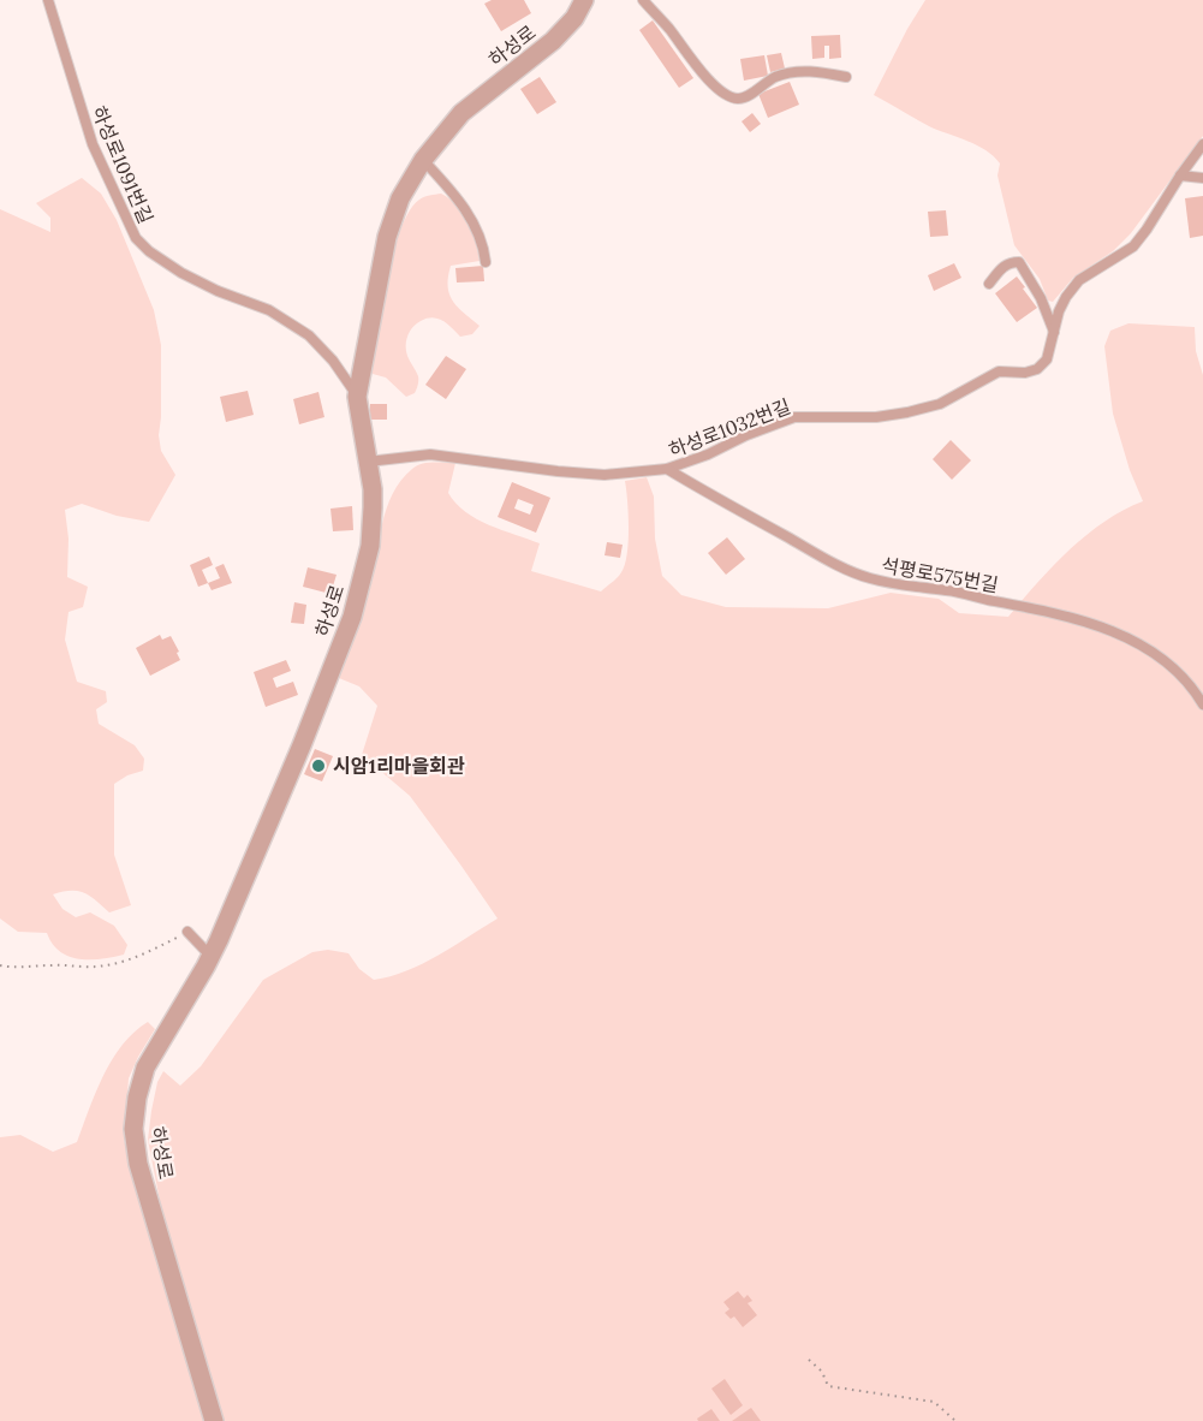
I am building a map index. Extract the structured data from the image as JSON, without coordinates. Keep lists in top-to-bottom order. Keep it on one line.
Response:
{"streets":{"street":["하성로"],"lane":["하성로1091번길","하성로1032번길","석평로575번길"]},"crossings":[["하성로","하성로1091번길"],["하성로","하성로1032번길"],["하성로1032번길","석평로575번길"]],"places":["시암1리마을회관"]}
